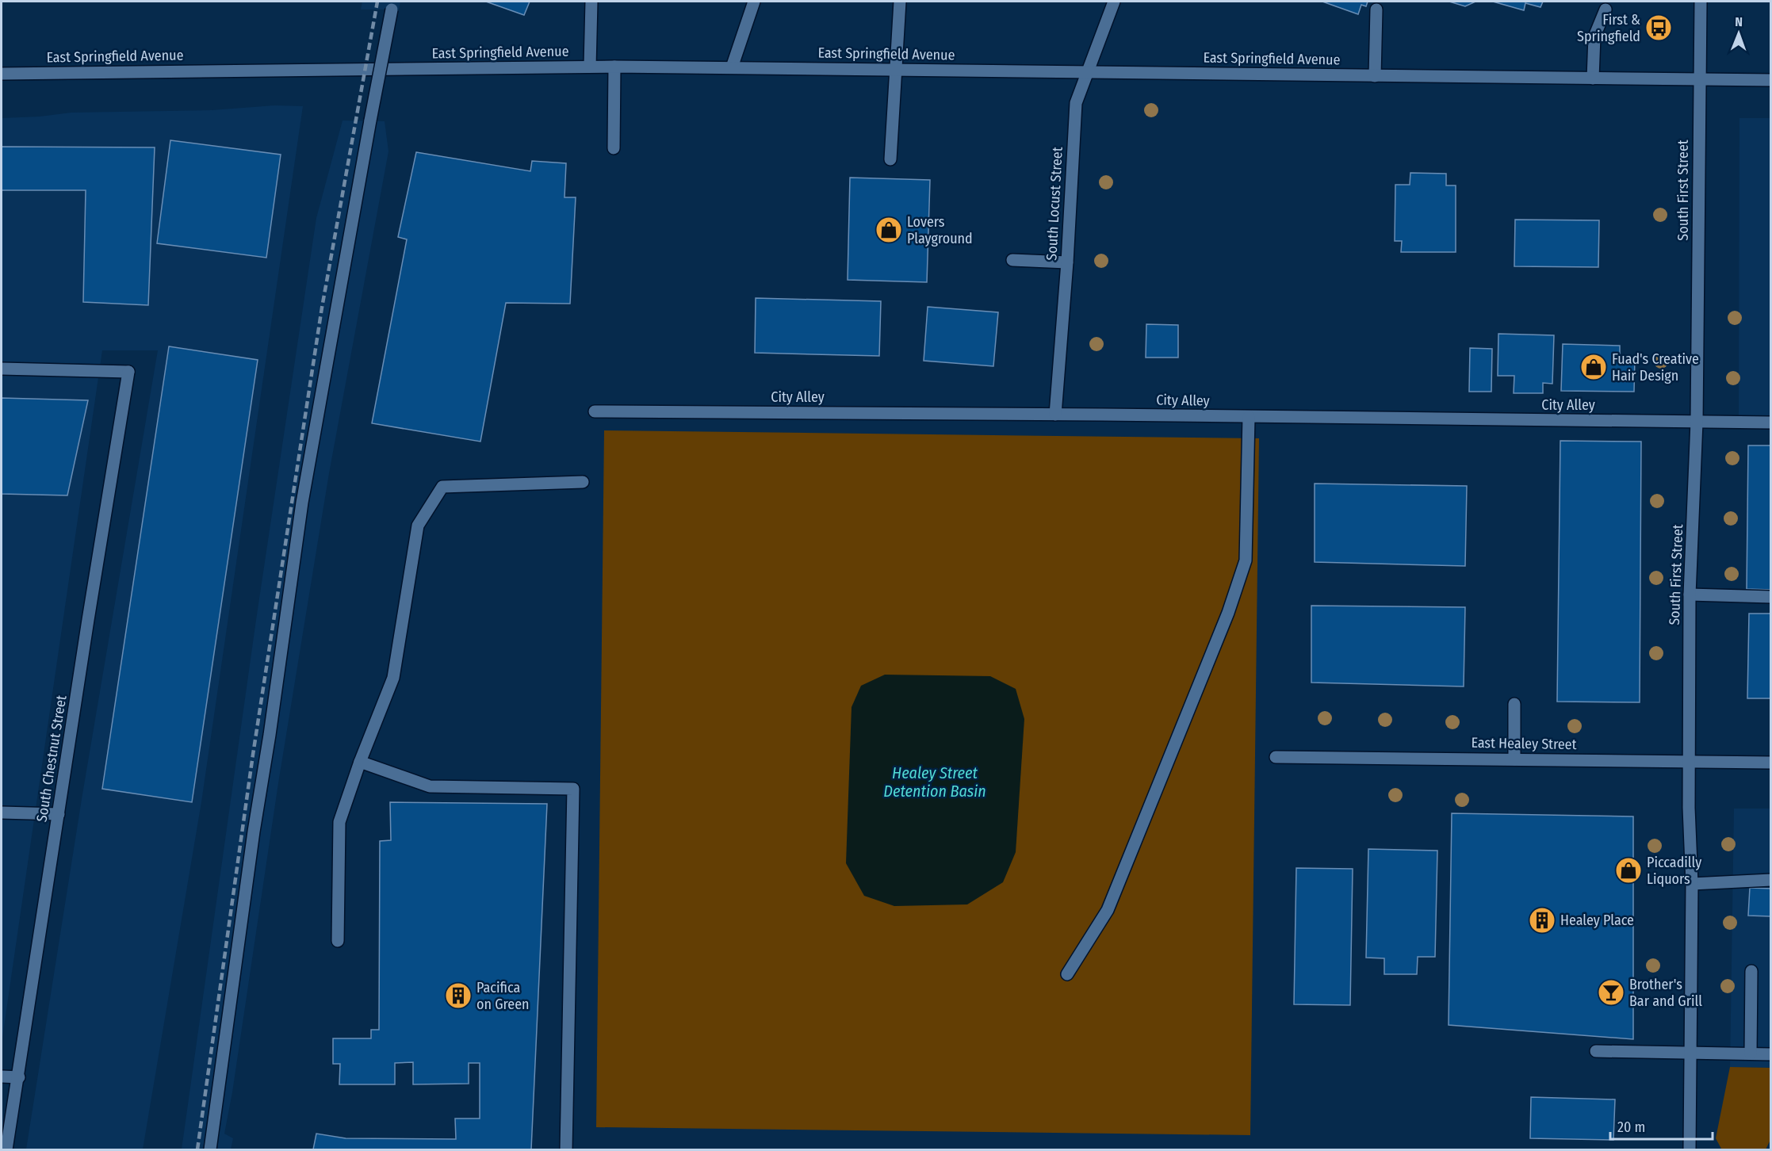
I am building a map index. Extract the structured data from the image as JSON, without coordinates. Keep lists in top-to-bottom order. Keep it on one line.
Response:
{"streets":{"street":["East Springfield Avenue","South First Street","South Locust Street","City Alley","East Healey Street","South Chestnut Street"]},"crossings":[["East Springfield Avenue","South First Street"],["East Springfield Avenue","South Locust Street"],["South First Street","City Alley"],["South First Street","East Healey Street"],["South Locust Street","City Alley"]],"water":["Healey Street Detention Basin"],"places":{"bus stop":["First & Springfield"],"shop":["Lovers Playground","Fuad's Creative Hair Design","Piccadilly Liquors"],"building":["Healey Place","Pacifica on Green"],"bar":["Brother's Bar and Grill"]},"scale_bar":"20 m","north":"top"}
